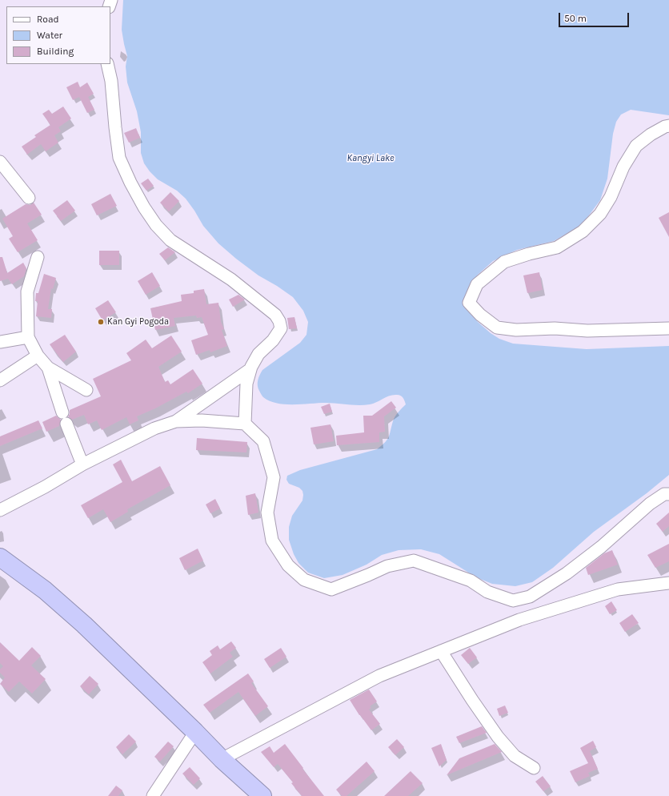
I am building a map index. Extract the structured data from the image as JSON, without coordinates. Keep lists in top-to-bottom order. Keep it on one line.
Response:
{"water":["Kangyi Lake"],"places":["Kan Gyi Pogoda"],"legend":["Road","Water","Building"],"scale_bar":"50 m"}
